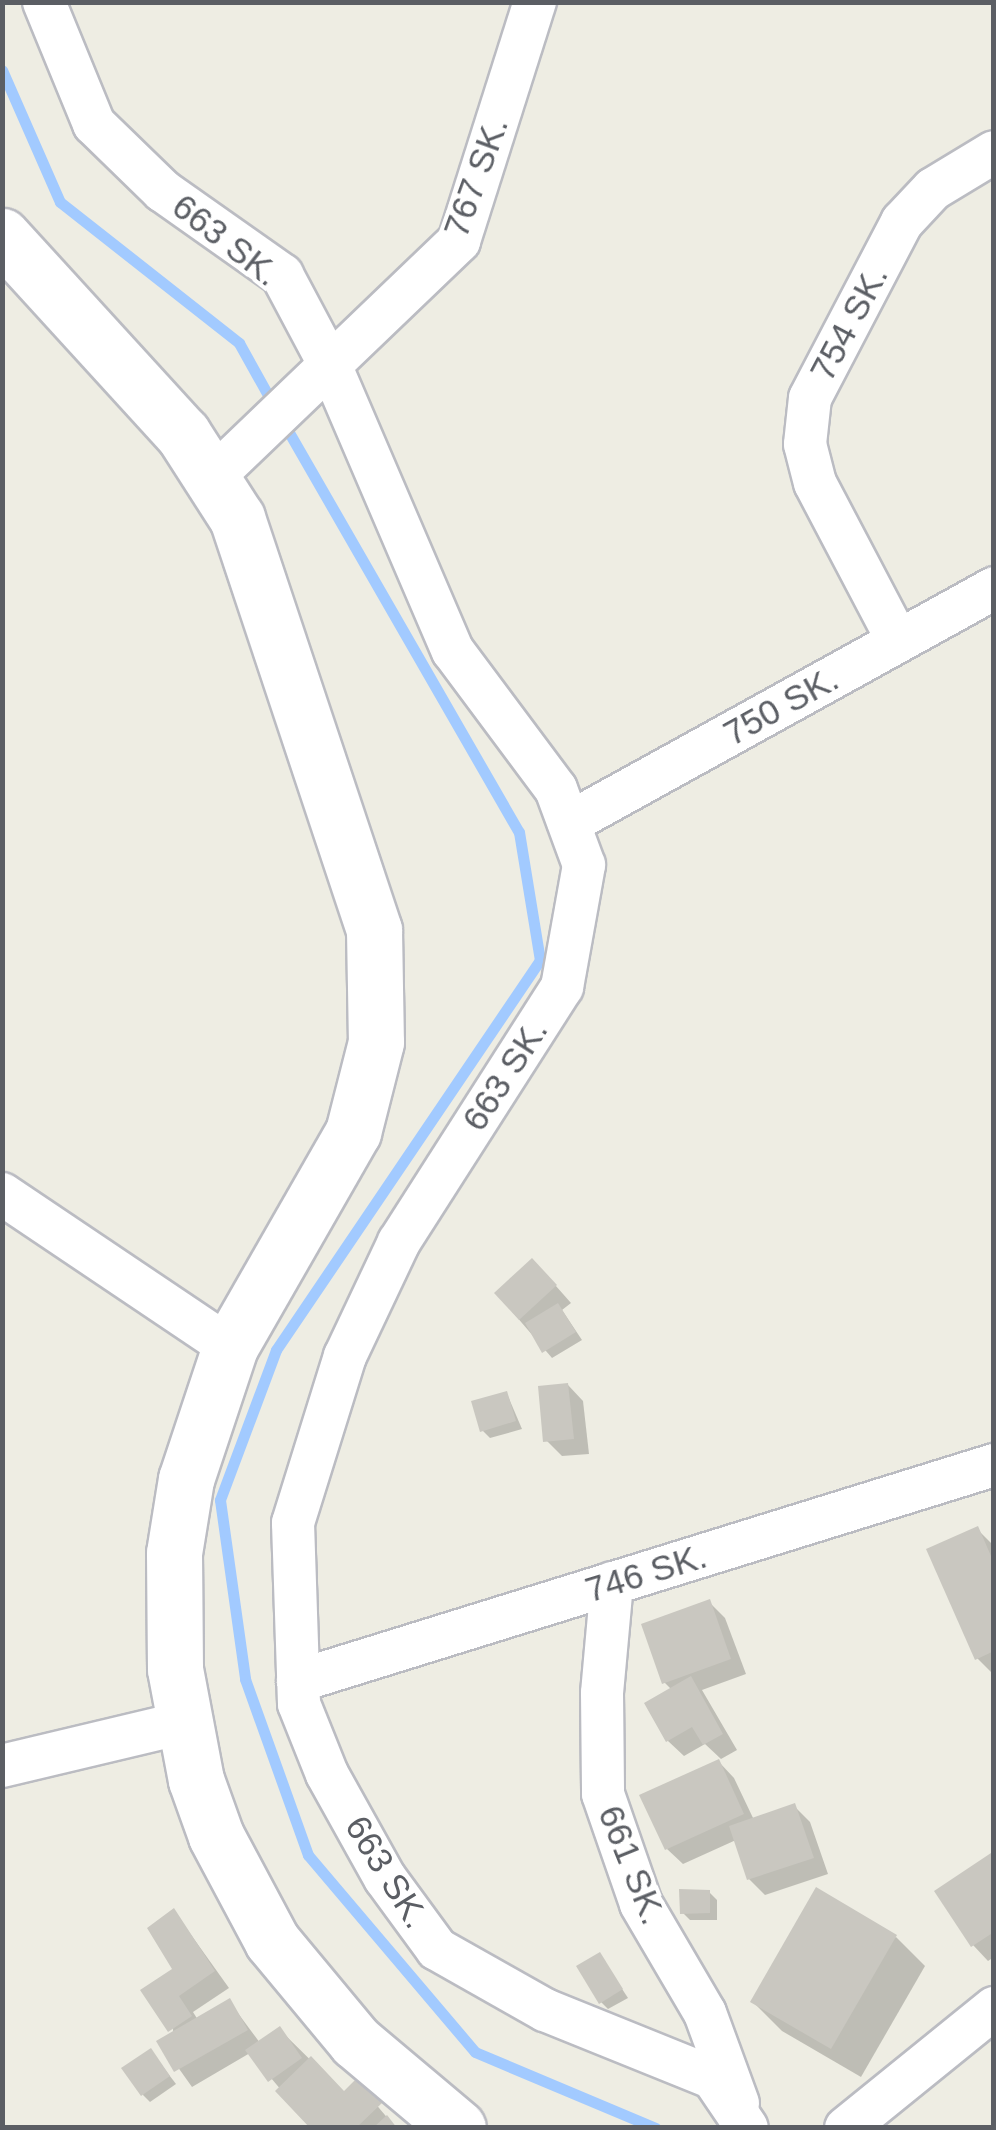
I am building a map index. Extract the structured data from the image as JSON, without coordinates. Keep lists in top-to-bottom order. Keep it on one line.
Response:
{"streets":{"street":["767 SK.","663 SK.","754 SK.","750 SK.","746 SK.","661 SK."]},"crossings":[["767 SK.","663 SK."],["663 SK.","750 SK."],["663 SK.","746 SK."],["663 SK.","661 SK."],["754 SK.","750 SK."],["746 SK.","661 SK."]]}
